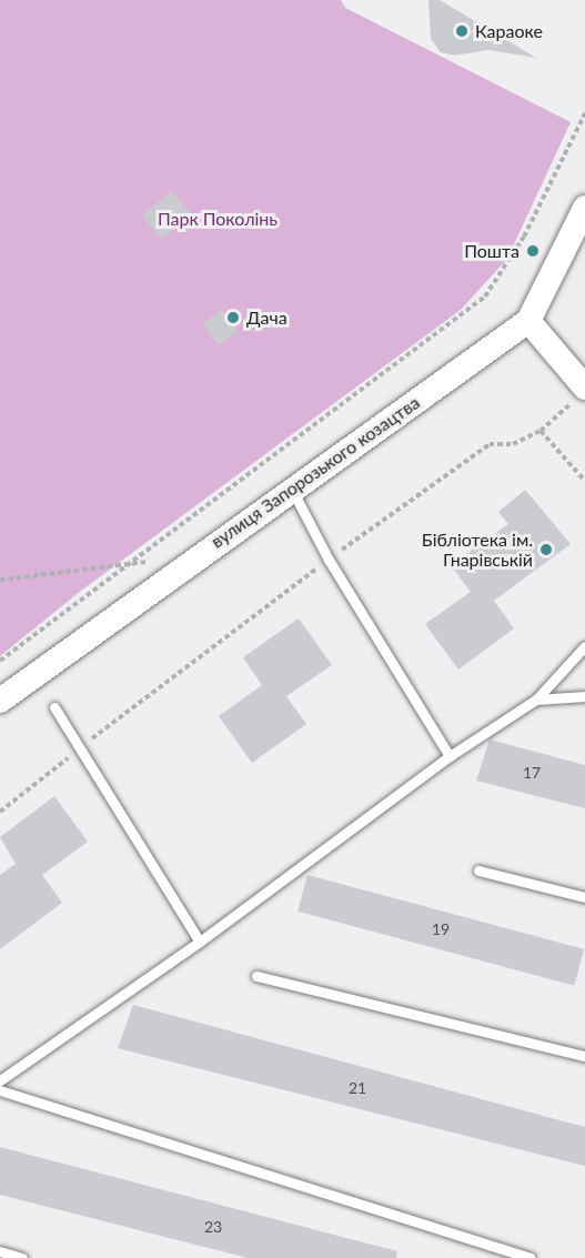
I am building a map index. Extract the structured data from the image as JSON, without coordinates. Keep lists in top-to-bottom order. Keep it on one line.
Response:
{"streets":{"street":["вулиця Запорозького козацтва"]},"parks":["Парк Поколінь"],"places":["Караоке","Пошта","Дача","Бібліотека ім. Гнарівській"],"house_numbers":["17","19","21","23"]}
